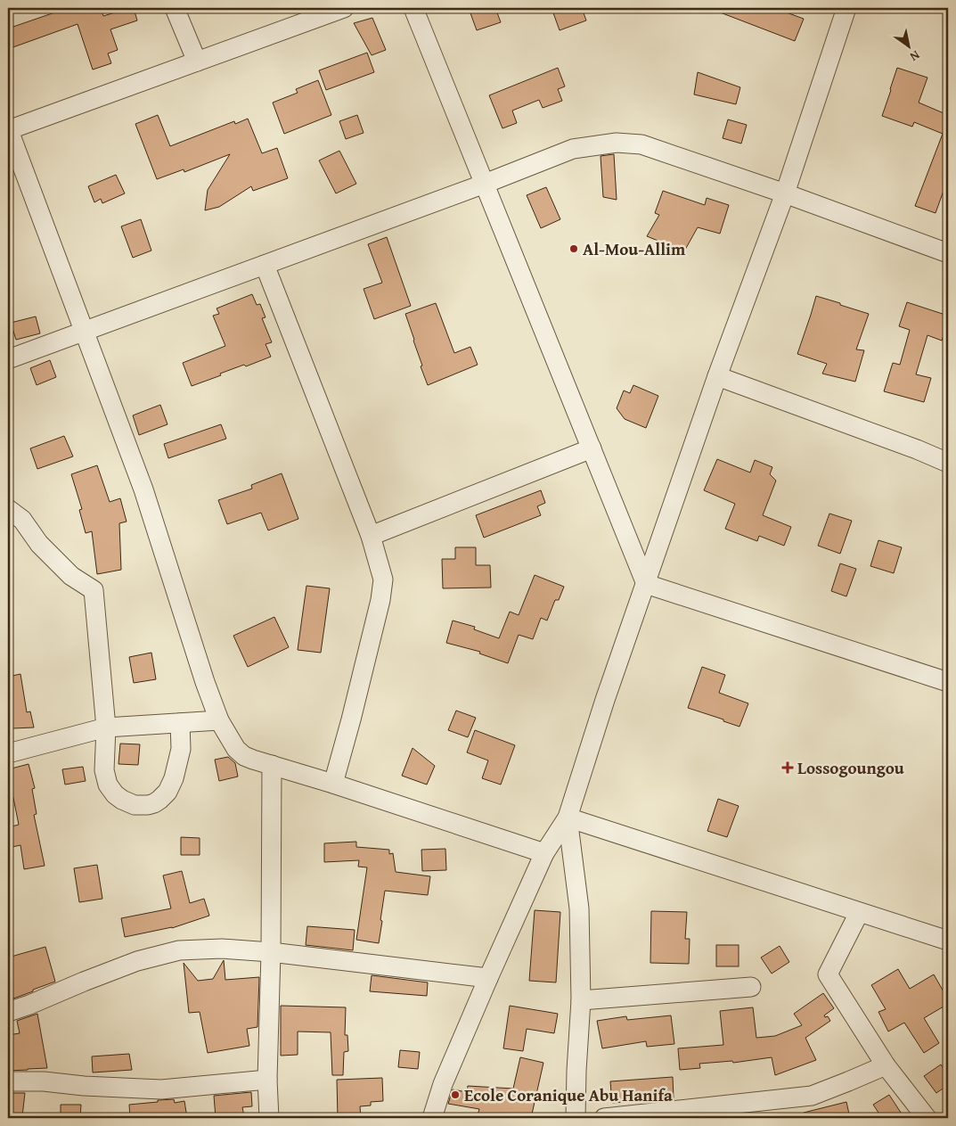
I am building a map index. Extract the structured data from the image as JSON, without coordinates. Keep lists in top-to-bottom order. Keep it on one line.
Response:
{"places":{"other":["Al-Mou-Allim","Ecole Coranique Abu Hanifa"],"health":["Lossogoungou"]},"north":"bottom right"}
